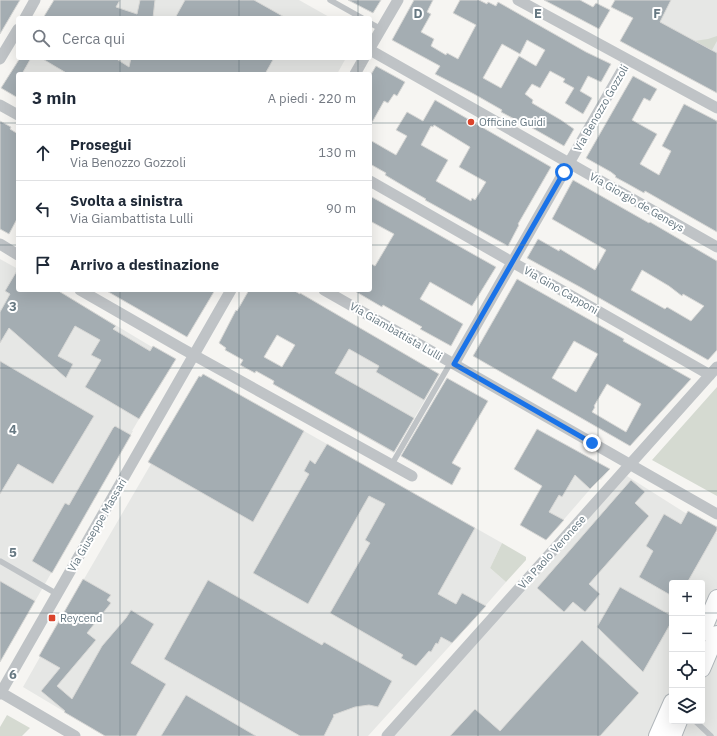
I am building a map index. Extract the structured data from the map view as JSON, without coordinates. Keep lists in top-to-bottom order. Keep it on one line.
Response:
{"streets":{"street":["Via Benozzo Gozzoli","Via Giorgio de Geneys","Via Gino Capponi","Via Giambattista Lulli","Via Giuseppe Massari","Via Paolo Veronese"]},"crossings":[["Via Benozzo Gozzoli","Via Giorgio de Geneys"],["Via Benozzo Gozzoli","Via Gino Capponi"],["Via Benozzo Gozzoli","Via Giambattista Lulli"],["Via Gino Capponi","Via Paolo Veronese"],["Via Giambattista Lulli","Via Paolo Veronese"]],"places":{"other":["Officine Guidi"],"transit":["Reycend"]},"page":{"search":"Cerca qui","heading":["3 min","A piedi · 220 m"],"list":[["Prosegui","Via Benozzo Gozzoli","130 m"],["Svolta a sinistra","Via Giambattista Lulli","90 m"],"Arrivo a destinazione"],"map_buttons":["+","−"]},"grid":{"columns":["D","E","F"],"rows":["3","4","5","6"]}}
